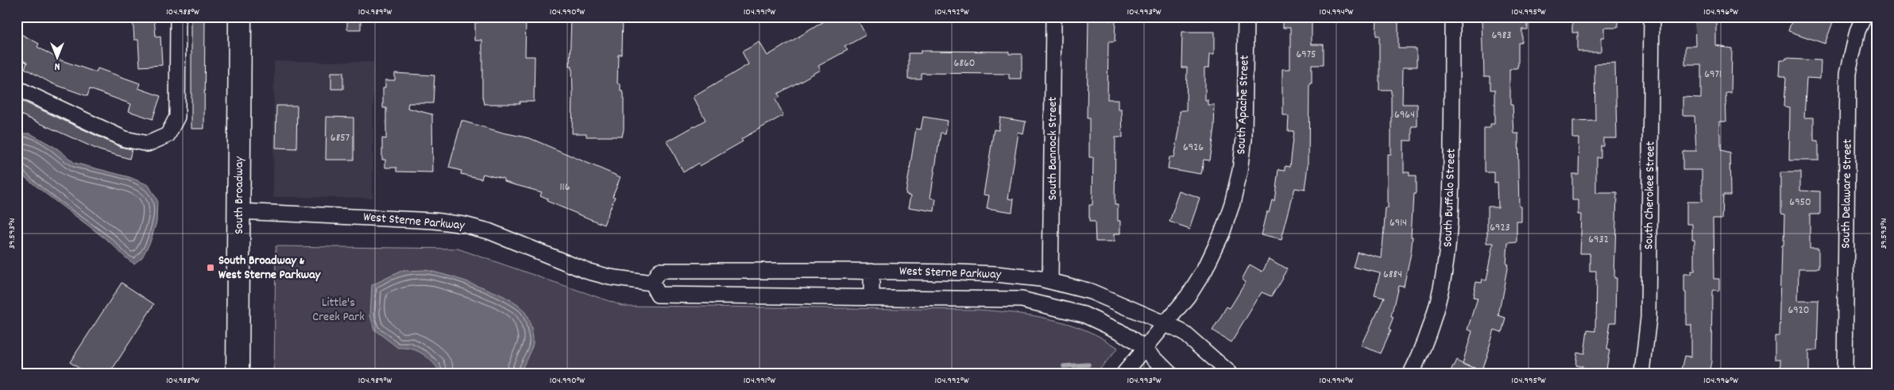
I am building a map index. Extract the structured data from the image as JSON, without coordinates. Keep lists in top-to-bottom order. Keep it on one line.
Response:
{"streets":{"main road":["South Broadway"],"street":["South Apache Street","South Bannock Street","South Delaware Street","South Cherokee Street","South Buffalo Street","West Sterne Parkway"]},"crossings":[["South Apache Street","West Sterne Parkway"],["South Bannock Street","West Sterne Parkway"],["South Broadway","West Sterne Parkway"]],"parks":["Little's Creek Park"],"places":{"transit":["South Broadway & West Sterne Parkway"]},"house_numbers":["6983","6975","6860","6971","6964","6857","6926","116","6950","6914","6923","6932","6884","6920"],"north":"bottom","coordinates":["104.988°W","104.989°W","104.990°W","104.991°W","104.992°W","104.993°W","104.994°W","104.995°W","104.996°W","39.593°N"]}
